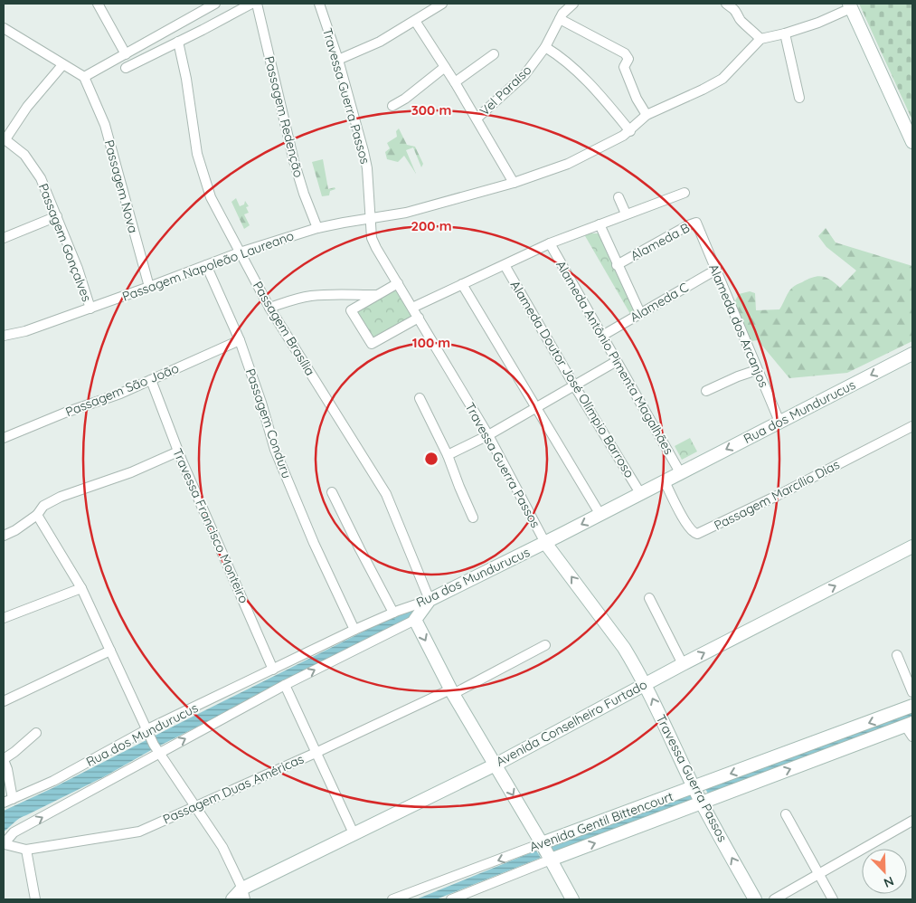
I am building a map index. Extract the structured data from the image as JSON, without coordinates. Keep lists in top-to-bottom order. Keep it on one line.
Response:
{"streets":{"street":["Vel Paraíso","Travessa Guerra Passos","Passagem Redenção","Passagem Nova","Alameda B","Passagem Gonçalves","Passagem Napoleão Laureano","Alameda C","Alameda dos Arcanjos","Passagem Brasília","Alameda Antônio Pimenta Magalhães","Alameda Doutor José Olímpio Barroso","Passagem São João","Rua dos Mundurucus","Passagem Conduru","Passagem Marcílio Dias","Travessa Francisco Monteiro","Avenida Conselheiro Furtado","Passagem Duas Américas","Avenida Gentil Bittencourt"]},"crossings":[["Travessa Guerra Passos","Passagem Napoleão Laureano"],["Travessa Guerra Passos","Rua dos Mundurucus"],["Travessa Guerra Passos","Avenida Conselheiro Furtado"],["Travessa Guerra Passos","Avenida Gentil Bittencourt"],["Passagem Redenção","Passagem Napoleão Laureano"],["Passagem Nova","Passagem Napoleão Laureano"],["Alameda B","Alameda dos Arcanjos"],["Passagem Gonçalves","Passagem Napoleão Laureano"],["Passagem Napoleão Laureano","Passagem Brasília"],["Passagem Napoleão Laureano","Passagem Conduru"],["Alameda C","Alameda dos Arcanjos"],["Alameda C","Alameda Antônio Pimenta Magalhães"],["Alameda dos Arcanjos","Rua dos Mundurucus"],["Passagem Brasília","Rua dos Mundurucus"],["Alameda Antônio Pimenta Magalhães","Rua dos Mundurucus"],["Alameda Doutor José Olímpio Barroso","Rua dos Mundurucus"],["Passagem São João","Passagem Conduru"],["Passagem São João","Travessa Francisco Monteiro"],["Rua dos Mundurucus","Passagem Conduru"],["Rua dos Mundurucus","Passagem Marcílio Dias"],["Rua dos Mundurucus","Travessa Francisco Monteiro"],["Rua dos Mundurucus","Passagem Duas Américas"]],"north":"bottom right","rings":["300 m","200 m","100 m"]}
